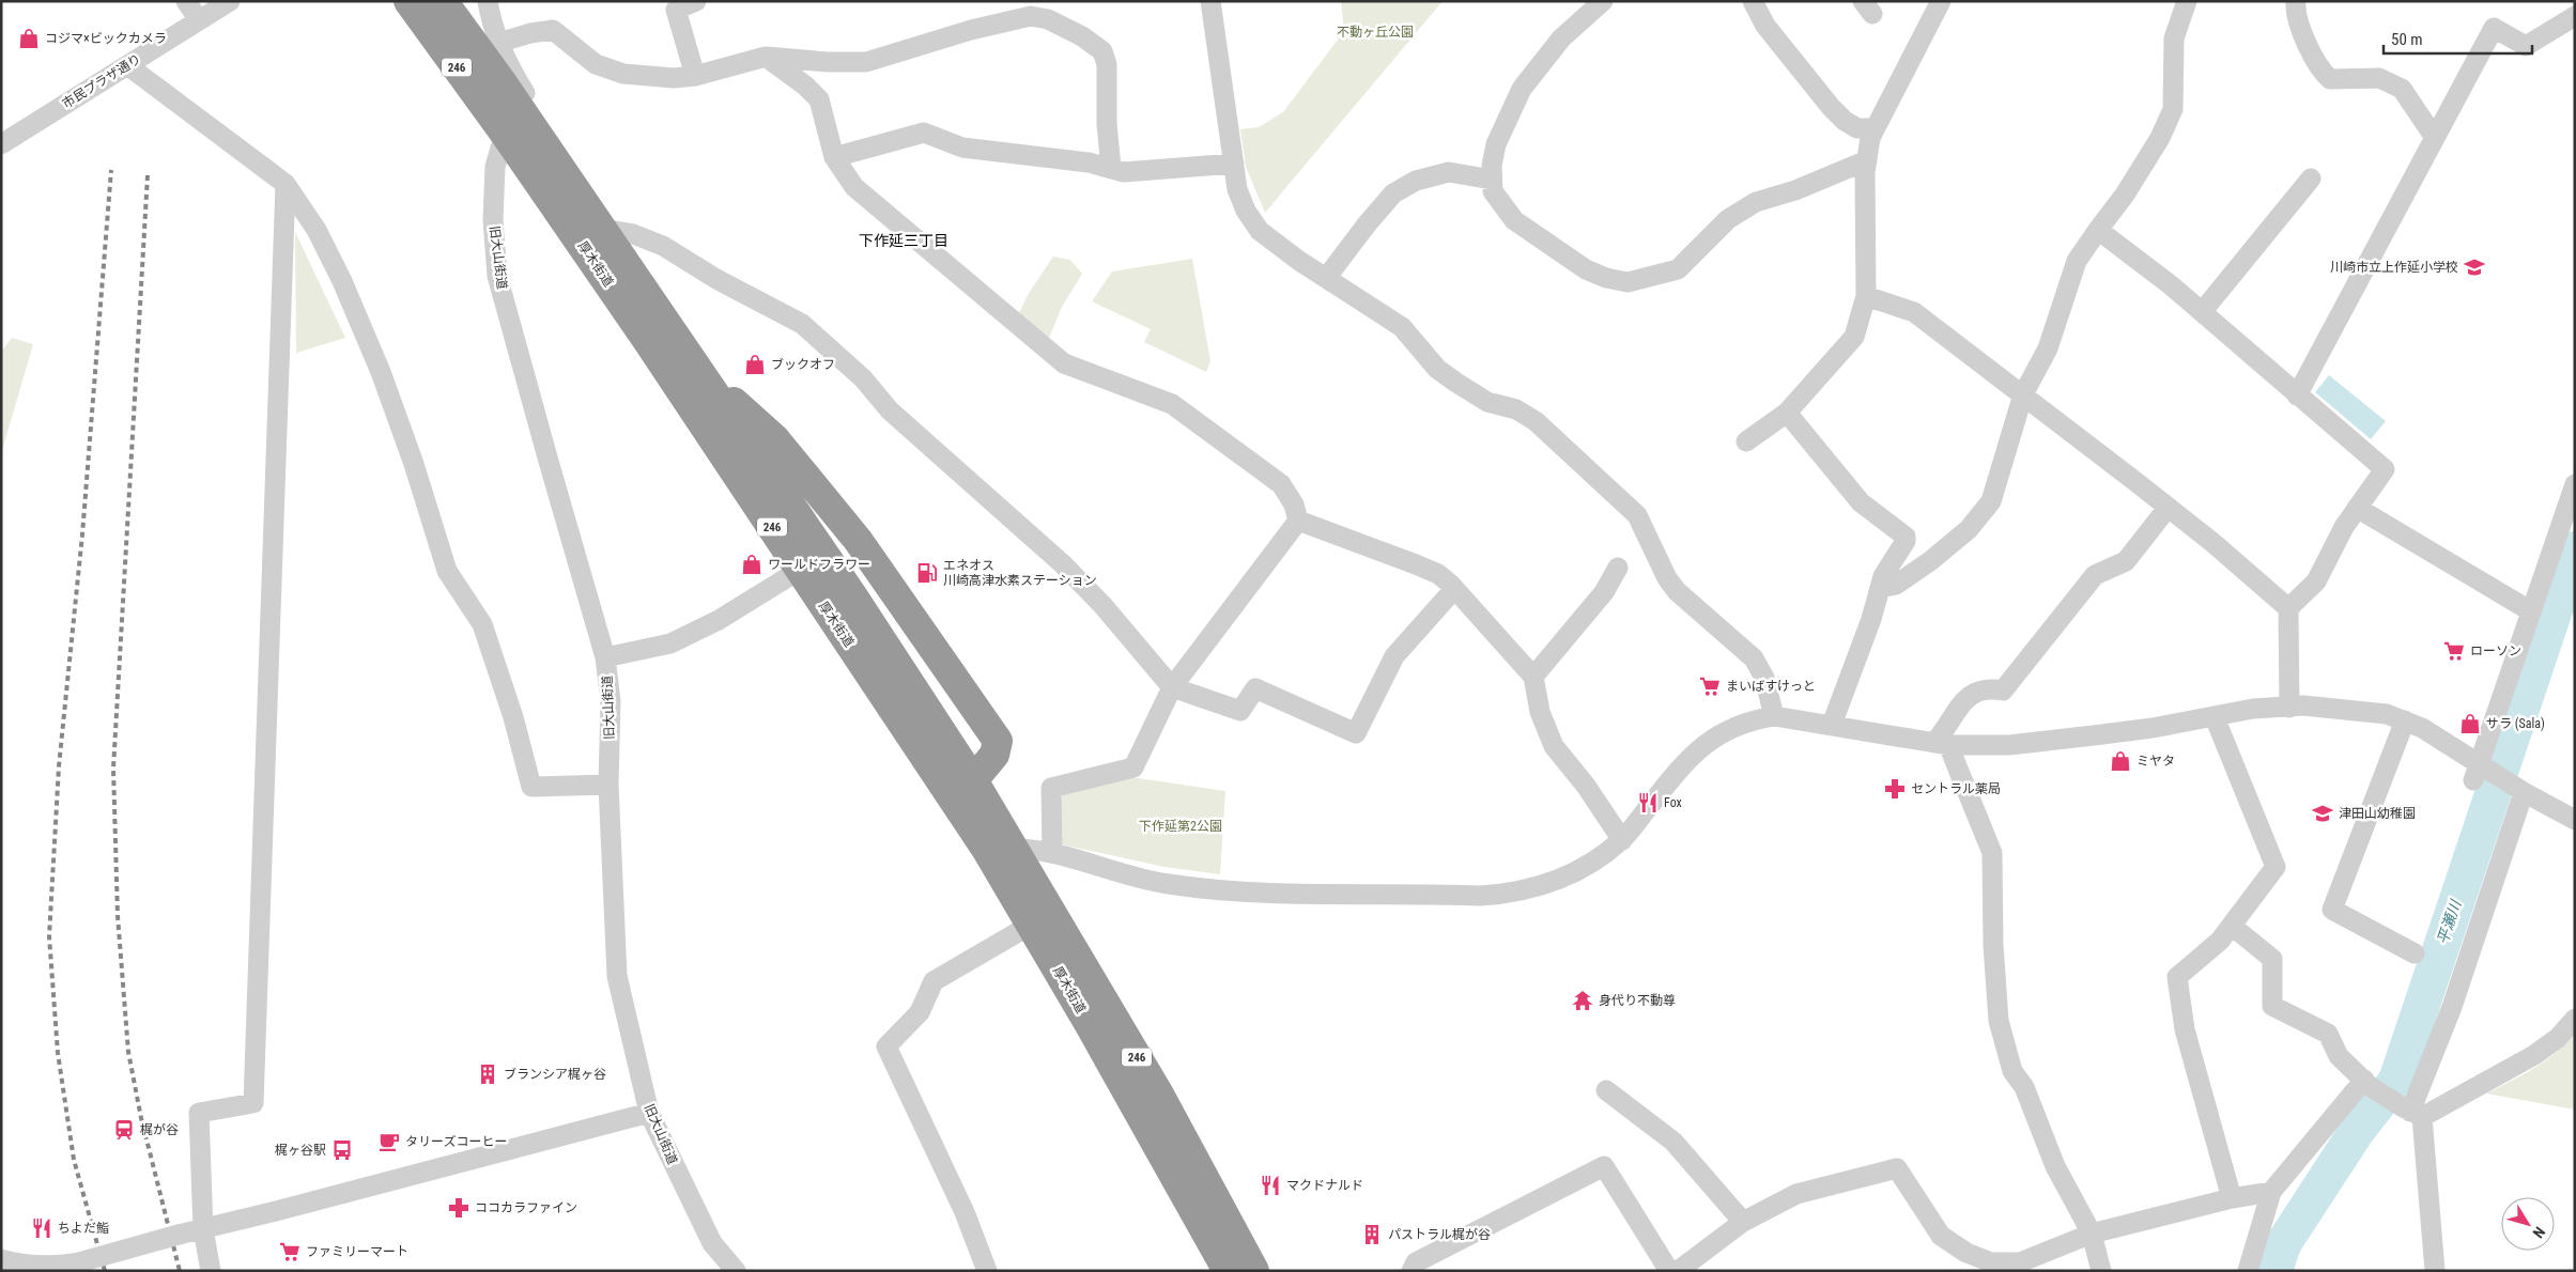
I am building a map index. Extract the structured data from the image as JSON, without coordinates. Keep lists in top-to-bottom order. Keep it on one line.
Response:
{"streets":{"highway":["246","厚木街道"],"street":["市民プラザ通り","旧大山街道"]},"crossings":[["246","厚木街道"],["旧大山街道","厚木街道"]],"districts":["下作延三丁目"],"water":["平瀬川"],"parks":["不動ヶ丘公園","下作延第2公園"],"places":{"shop":["コジマ×ビックカメラ","ブックオフ","ワールドフラワー","サラ (Sala)","ミヤタ"],"school or university":["川崎市立上作延小学校","津田山幼稚園"],"fuel station":["エネオス 川崎高津水素ステーション"],"supermarket":["ローソン","まいばすけっと","ファミリーマート"],"pharmacy":["セントラル薬局","ココカラファイン"],"restaurant":["Fox","マクドナルド","ちよだ鮨"],"temple":["身代り不動尊"],"building":["ブランシア梶ヶ谷","パストラル梶が谷"],"station":["梶が谷"],"cafe":["タリーズコーヒー"],"bus stop":["梶ヶ谷駅"]},"scale_bar":"50 m","north":"bottom right"}
